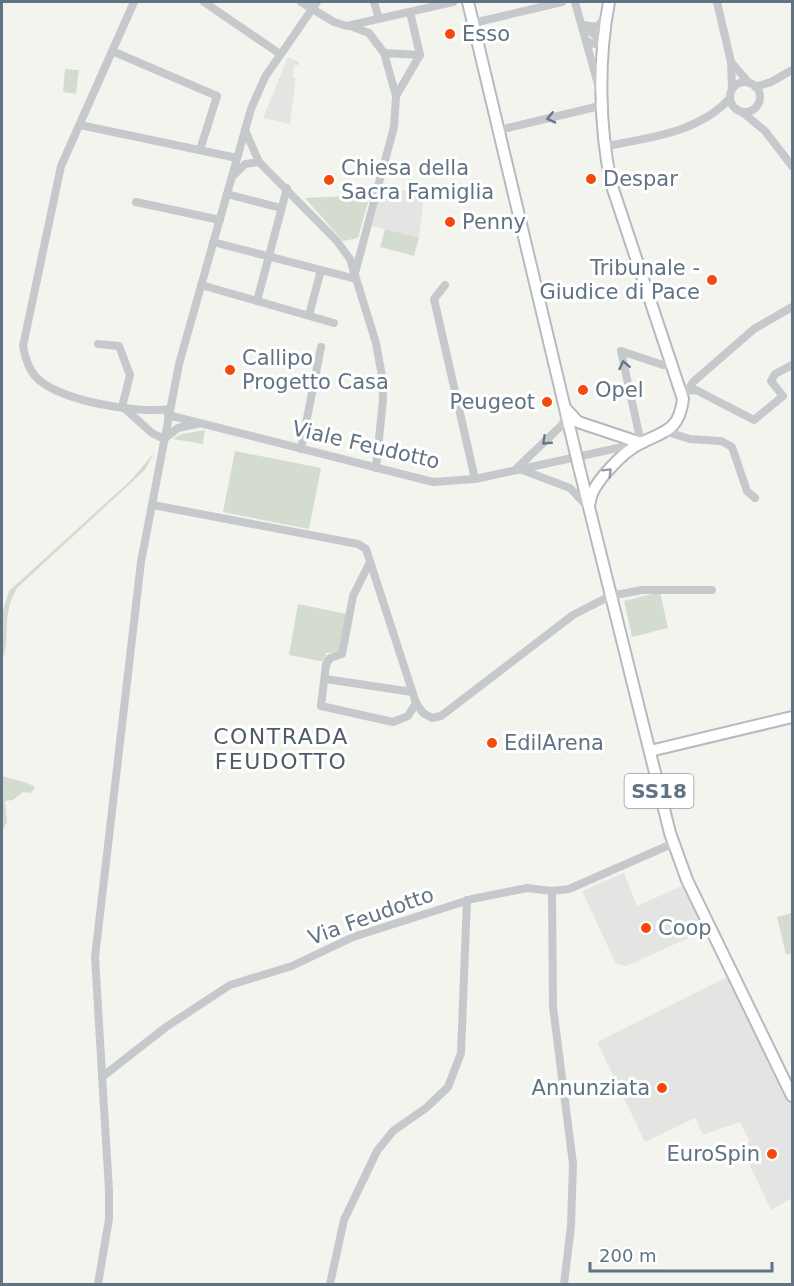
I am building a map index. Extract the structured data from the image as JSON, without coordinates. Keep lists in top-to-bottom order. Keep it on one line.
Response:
{"streets":{"main road":["SS18"],"street":["Viale Feudotto","Via Feudotto"]},"crossings":[["SS18","Via Feudotto"]],"districts":["CONTRADA FEUDOTTO"],"places":["Esso","Despar","Chiesa della Sacra Famiglia","Penny","Tribunale - Giudice di Pace","Callipo Progetto Casa","Opel","Peugeot","EdilArena","Coop","Annunziata","EuroSpin"],"scale_bar":"200 m"}
